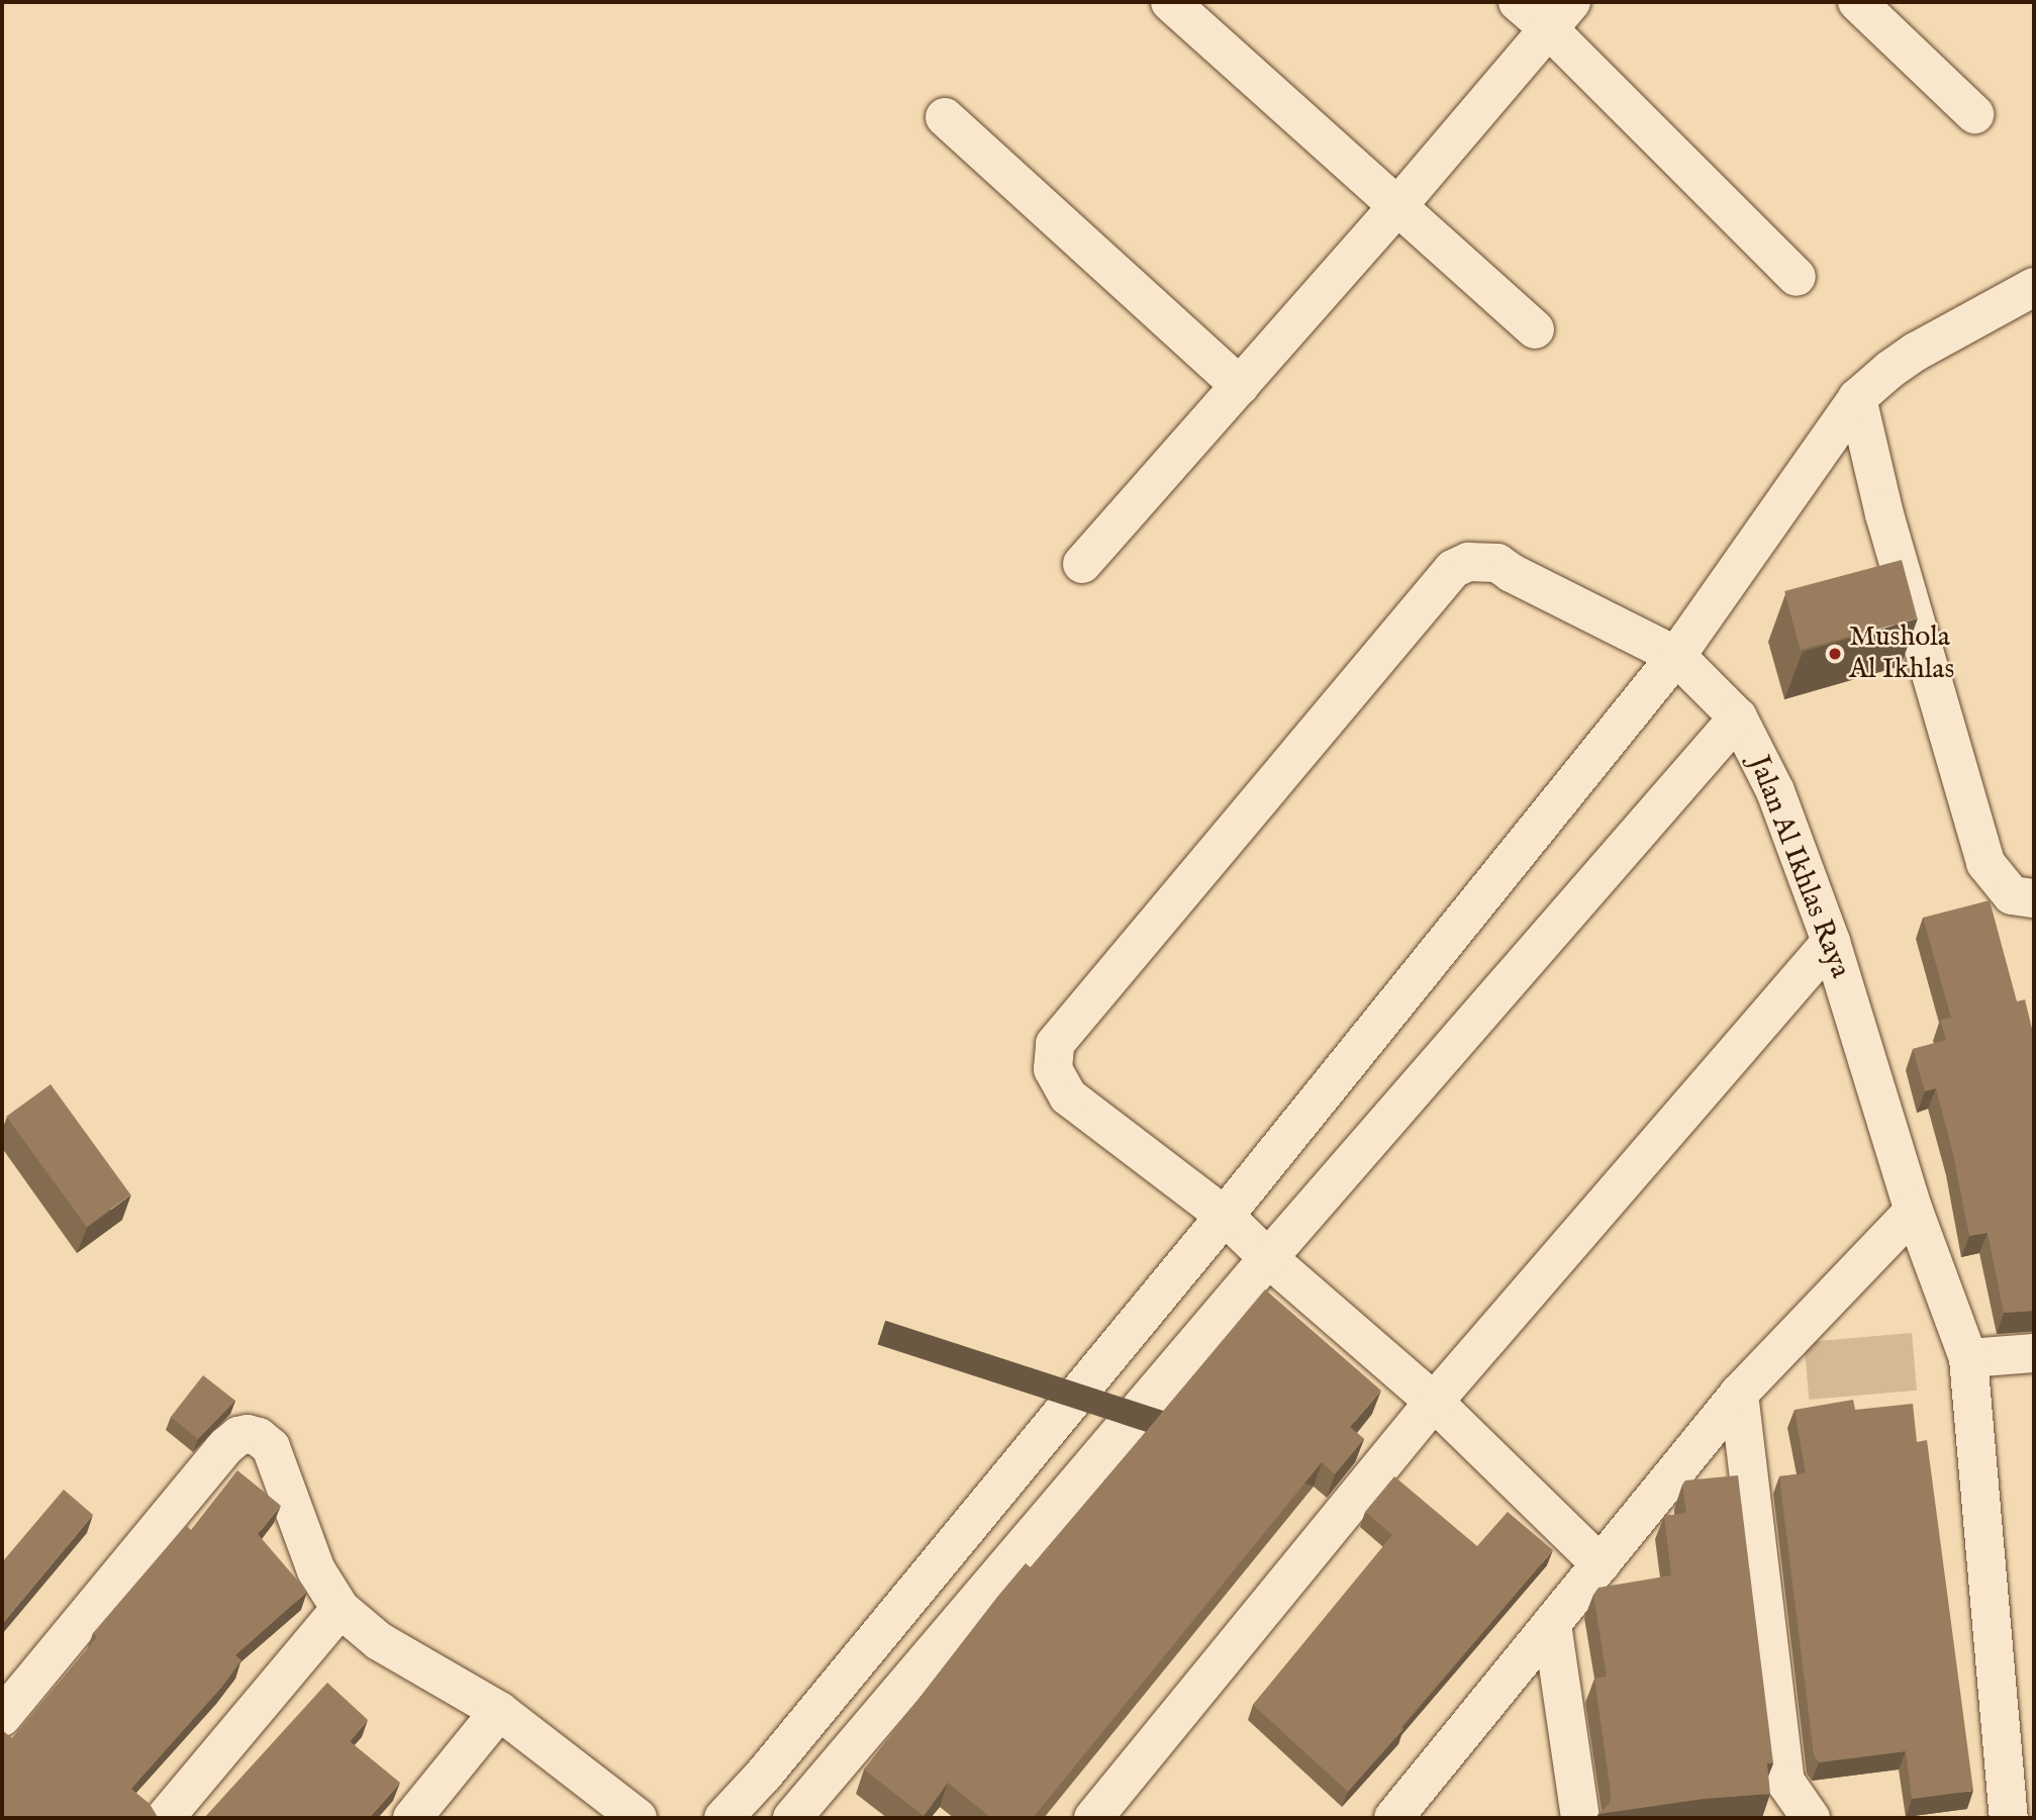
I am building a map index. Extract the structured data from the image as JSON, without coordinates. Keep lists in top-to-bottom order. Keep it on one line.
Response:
{"streets":{"street":["Jalan Al Ikhlas Raya"]},"places":["Mushola Al Ikhlas"]}
